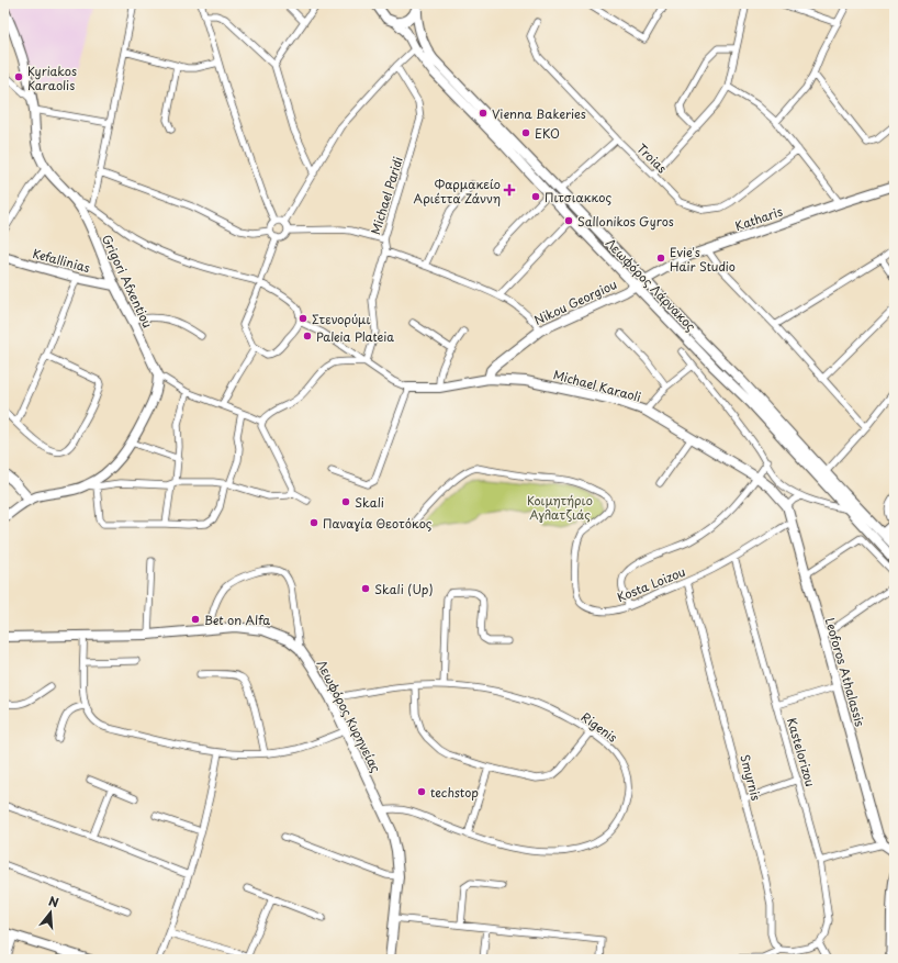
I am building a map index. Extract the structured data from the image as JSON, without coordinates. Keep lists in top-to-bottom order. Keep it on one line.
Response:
{"streets":{"main road":["Katharis","Kefallinias","Grigori Afxentiou","Λεωφόρος Λάρνακος","Nikou Georgiou","Michael Karaoli","Leoforos Athalassis","Λεωφόρος Κυρηνείας"],"street":["Troias","Michael Paridi","Kosta Loizou","Rigenis","Kastelorizou","Smyrnis"]},"crossings":[["Katharis","Λεωφόρος Λάρνακος"],["Katharis","Nikou Georgiou"],["Kefallinias","Grigori Afxentiou"],["Λεωφόρος Λάρνακος","Nikou Georgiou"],["Nikou Georgiou","Michael Karaoli"],["Michael Karaoli","Leoforos Athalassis"],["Kosta Loizou","Leoforos Athalassis"],["Kosta Loizou","Kastelorizou"],["Kosta Loizou","Smyrnis"],["Λεωφόρος Κυρηνείας","Rigenis"]],"parks":["Κοιμητήριο Αγλατζιάς"],"places":{"other":["Kyriakos Karaolis","Vienna Bakeries","EKO","Πιτσιακκος","Sallonikos Gyros","Evie's Hair Studio","Στενορύμι","Paleia Plateia","Skali","Παναγία Θεοτόκος","Skali (Up)","Bet on Alfa","techstop"],"health":["Φαρμακείο Αριέττα Ζάννη"]},"north":"top"}
